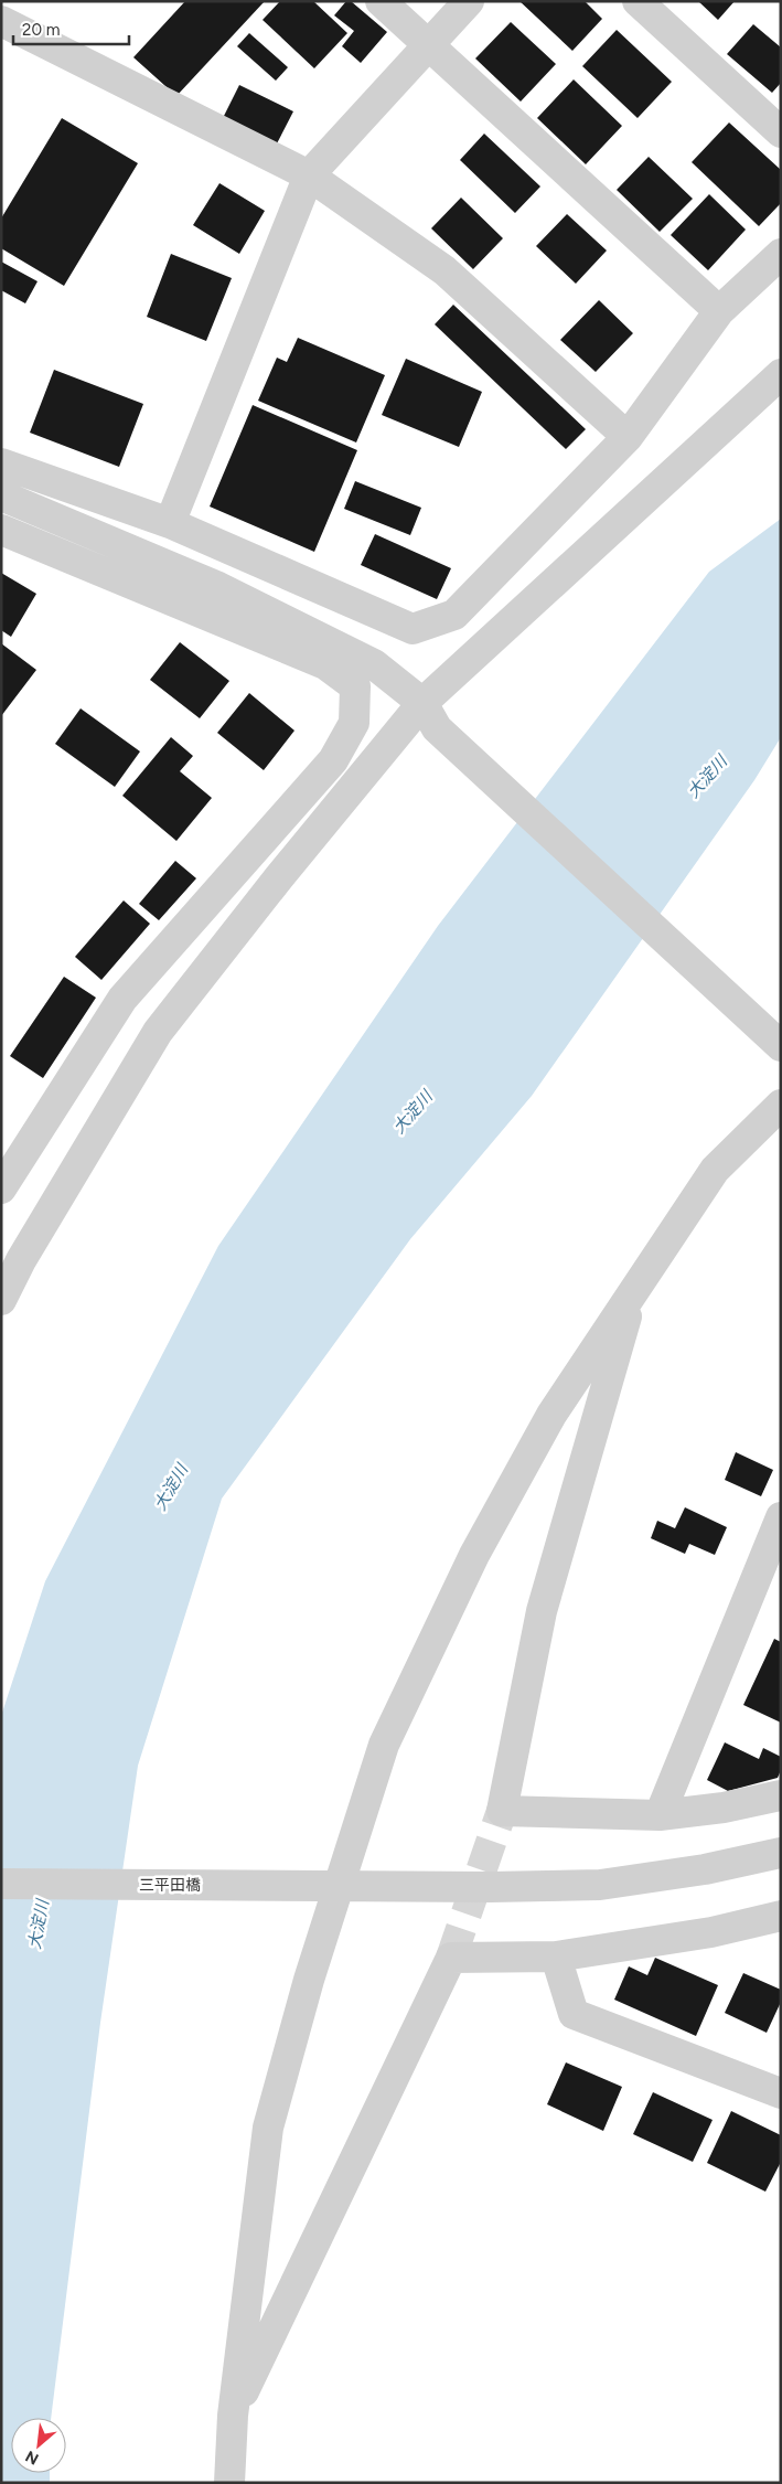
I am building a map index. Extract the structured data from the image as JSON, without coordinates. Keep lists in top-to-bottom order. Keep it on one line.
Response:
{"streets":{"street":["三平田橋"]},"water":["大淀川"],"scale_bar":"20 m","north":"bottom left"}
